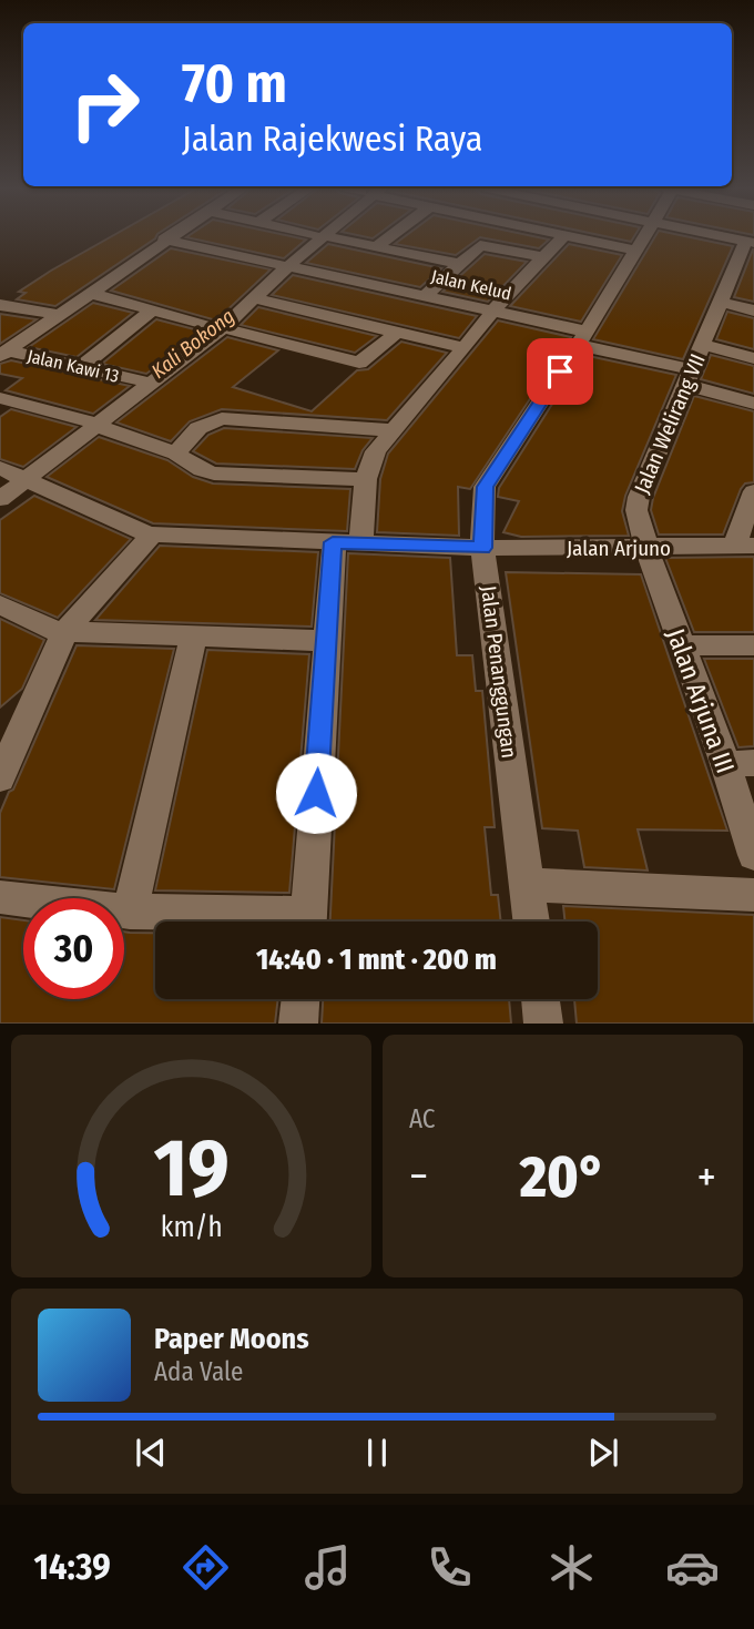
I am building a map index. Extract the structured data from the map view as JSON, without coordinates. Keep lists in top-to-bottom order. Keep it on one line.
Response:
{"streets":{"street":["Jalan Kelud","Jalan Kawi 13","Jalan Welirang VII","Jalan Arjuno","Jalan Penanggungan","Jalan Arjuna III"]},"crossings":[["Jalan Kelud","Jalan Welirang VII"],["Jalan Kelud","Jalan Penanggungan"],["Jalan Welirang VII","Jalan Arjuno"],["Jalan Welirang VII","Jalan Arjuna III"],["Jalan Arjuno","Jalan Penanggungan"],["Jalan Arjuno","Jalan Arjuna III"]],"water":["Kali Bokong"],"page":{"turn":["70 m","Jalan Rajekwesi Raya"],"limit":"30","trip":"14:40 · 1 mnt · 200 m","tile":"AC","heat":["−","20°","+"],"song":["Paper Moons","Ada Vale"],"tabs":"14:39","gauge":["19","km/h"]}}
